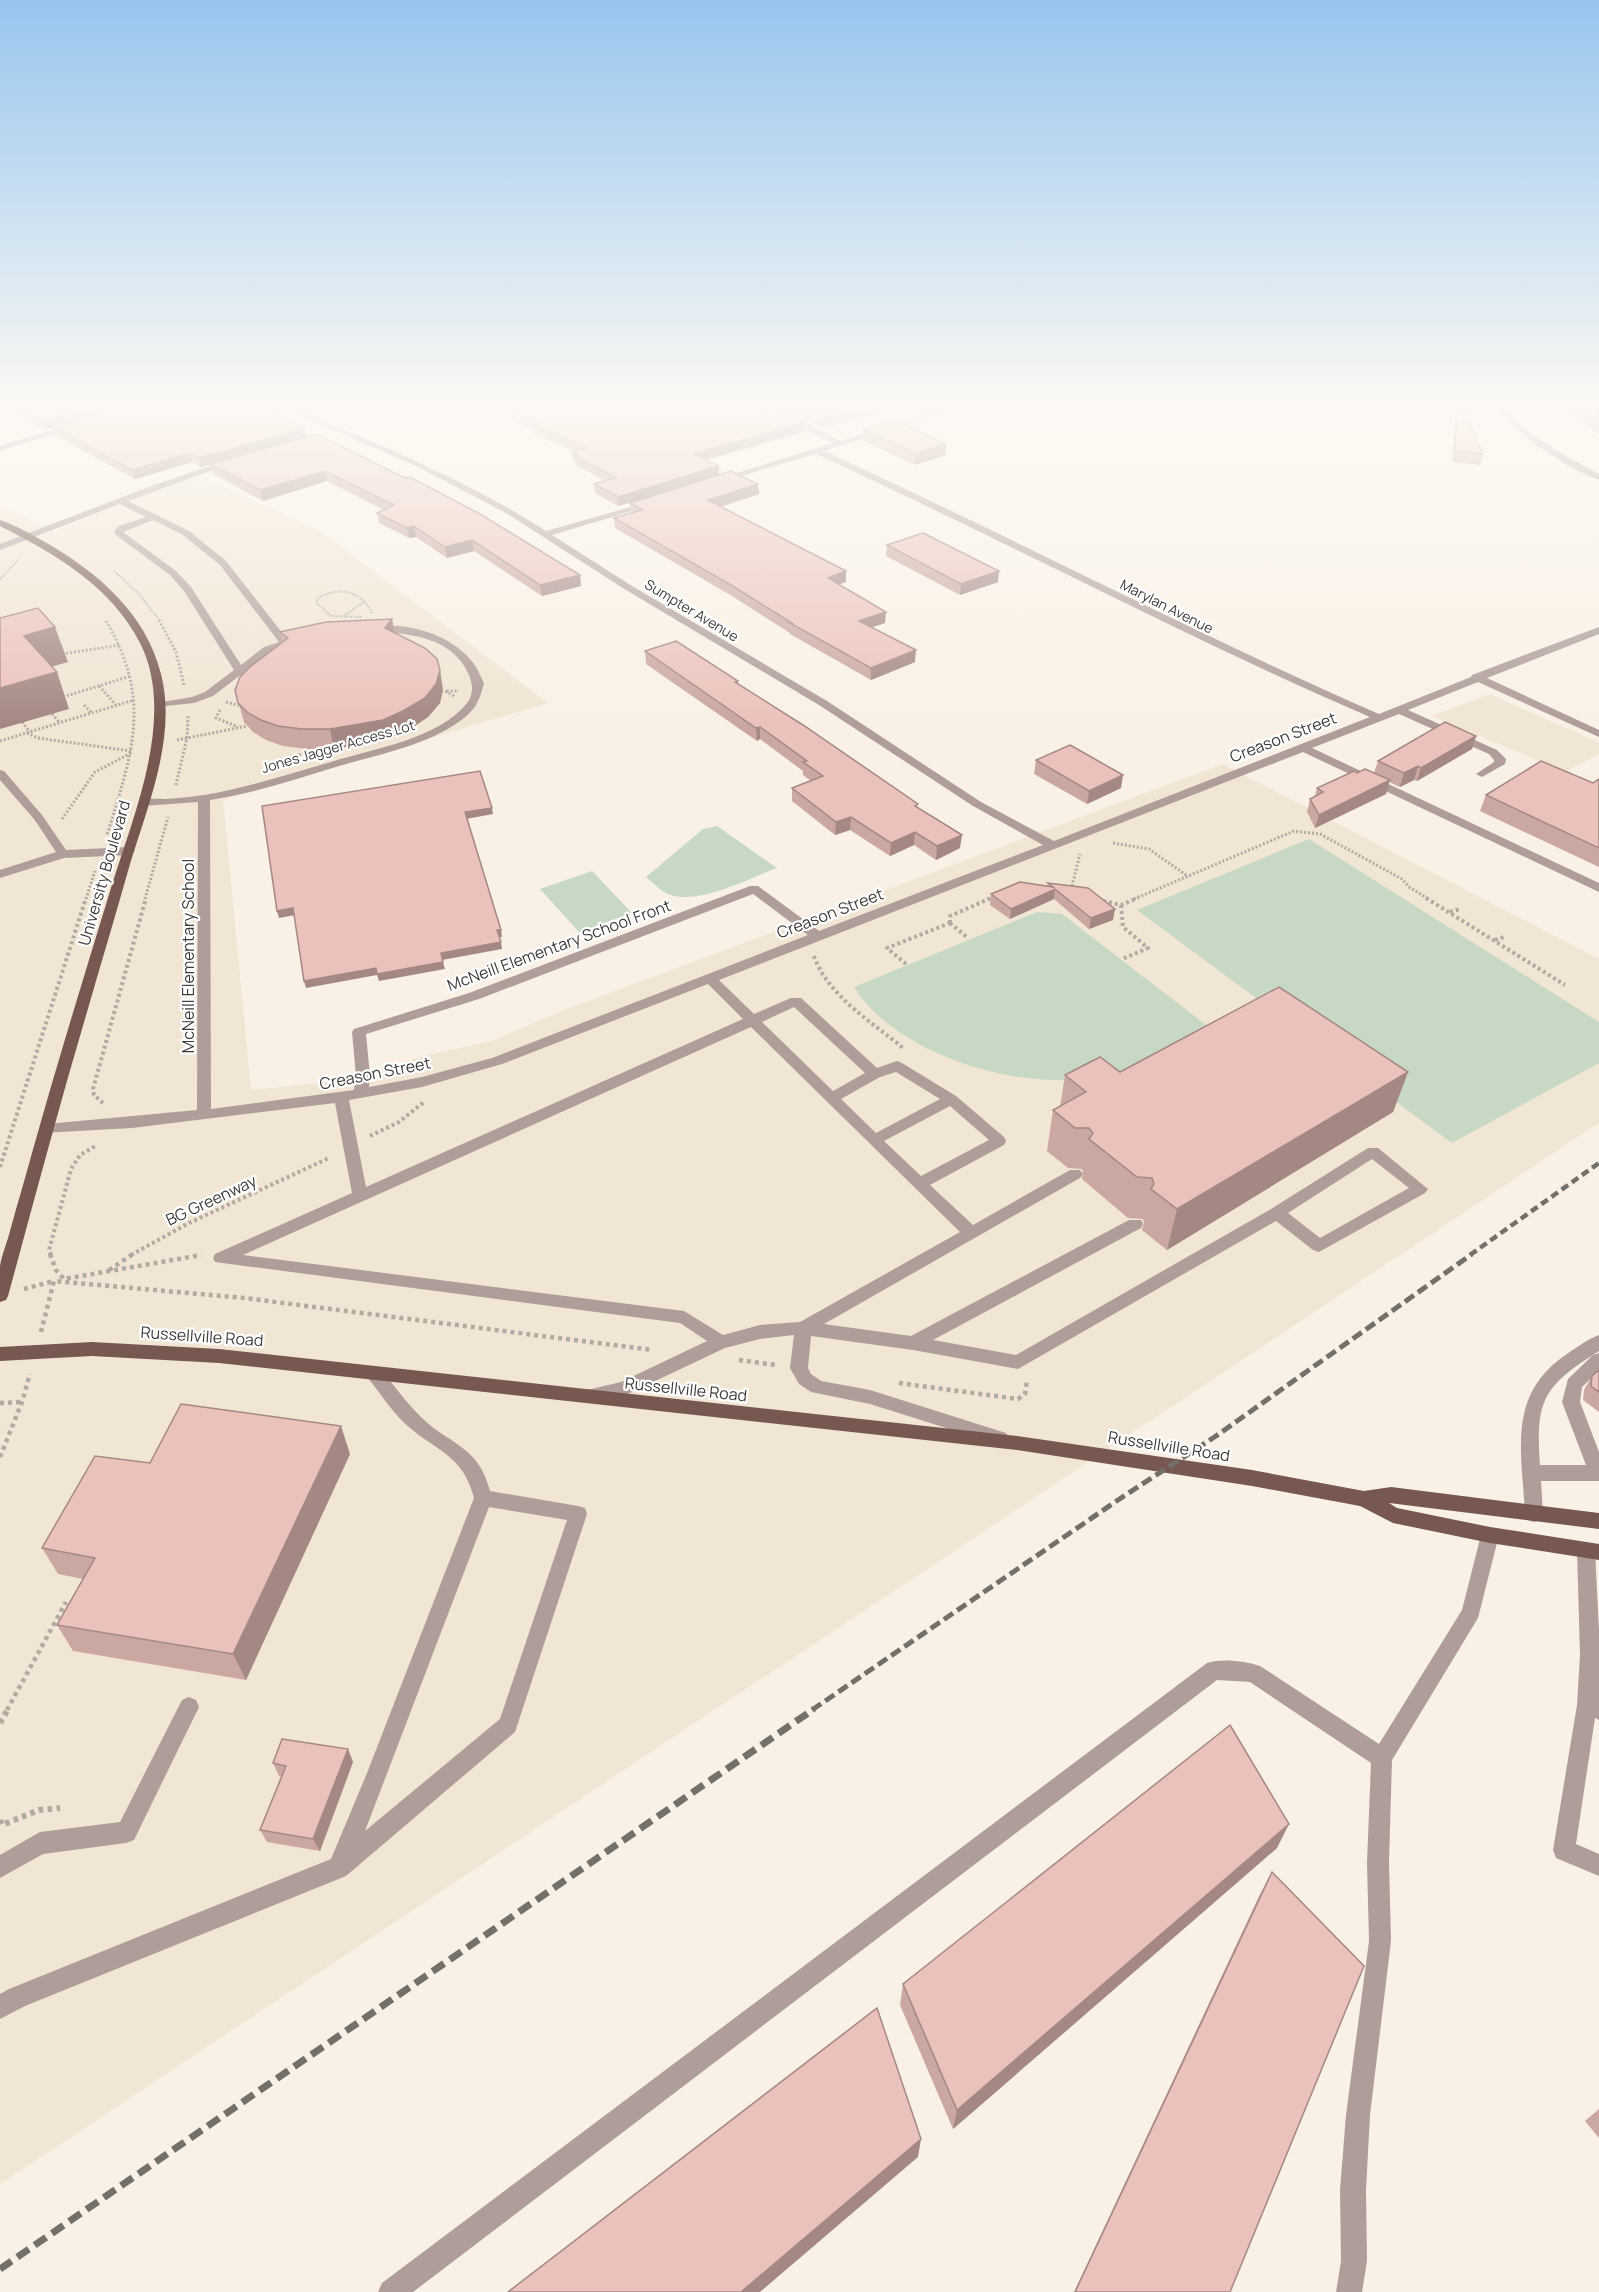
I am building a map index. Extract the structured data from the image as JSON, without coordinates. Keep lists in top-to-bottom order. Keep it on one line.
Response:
{"streets":{"main road":["University Boulevard","Russellville Road"],"street":["Marylan Avenue","Sumpter Avenue","Creason Street","Jones Jagger Access Lot","McNeill Elementary School Front","McNeill Elementary School"],"path":["BG Greenway"]},"crossings":[["Marylan Avenue","Creason Street"],["Sumpter Avenue","Creason Street"],["Creason Street","University Boulevard"],["Creason Street","McNeill Elementary School Front"],["Creason Street","McNeill Elementary School"],["Jones Jagger Access Lot","University Boulevard"],["Jones Jagger Access Lot","McNeill Elementary School"]]}
